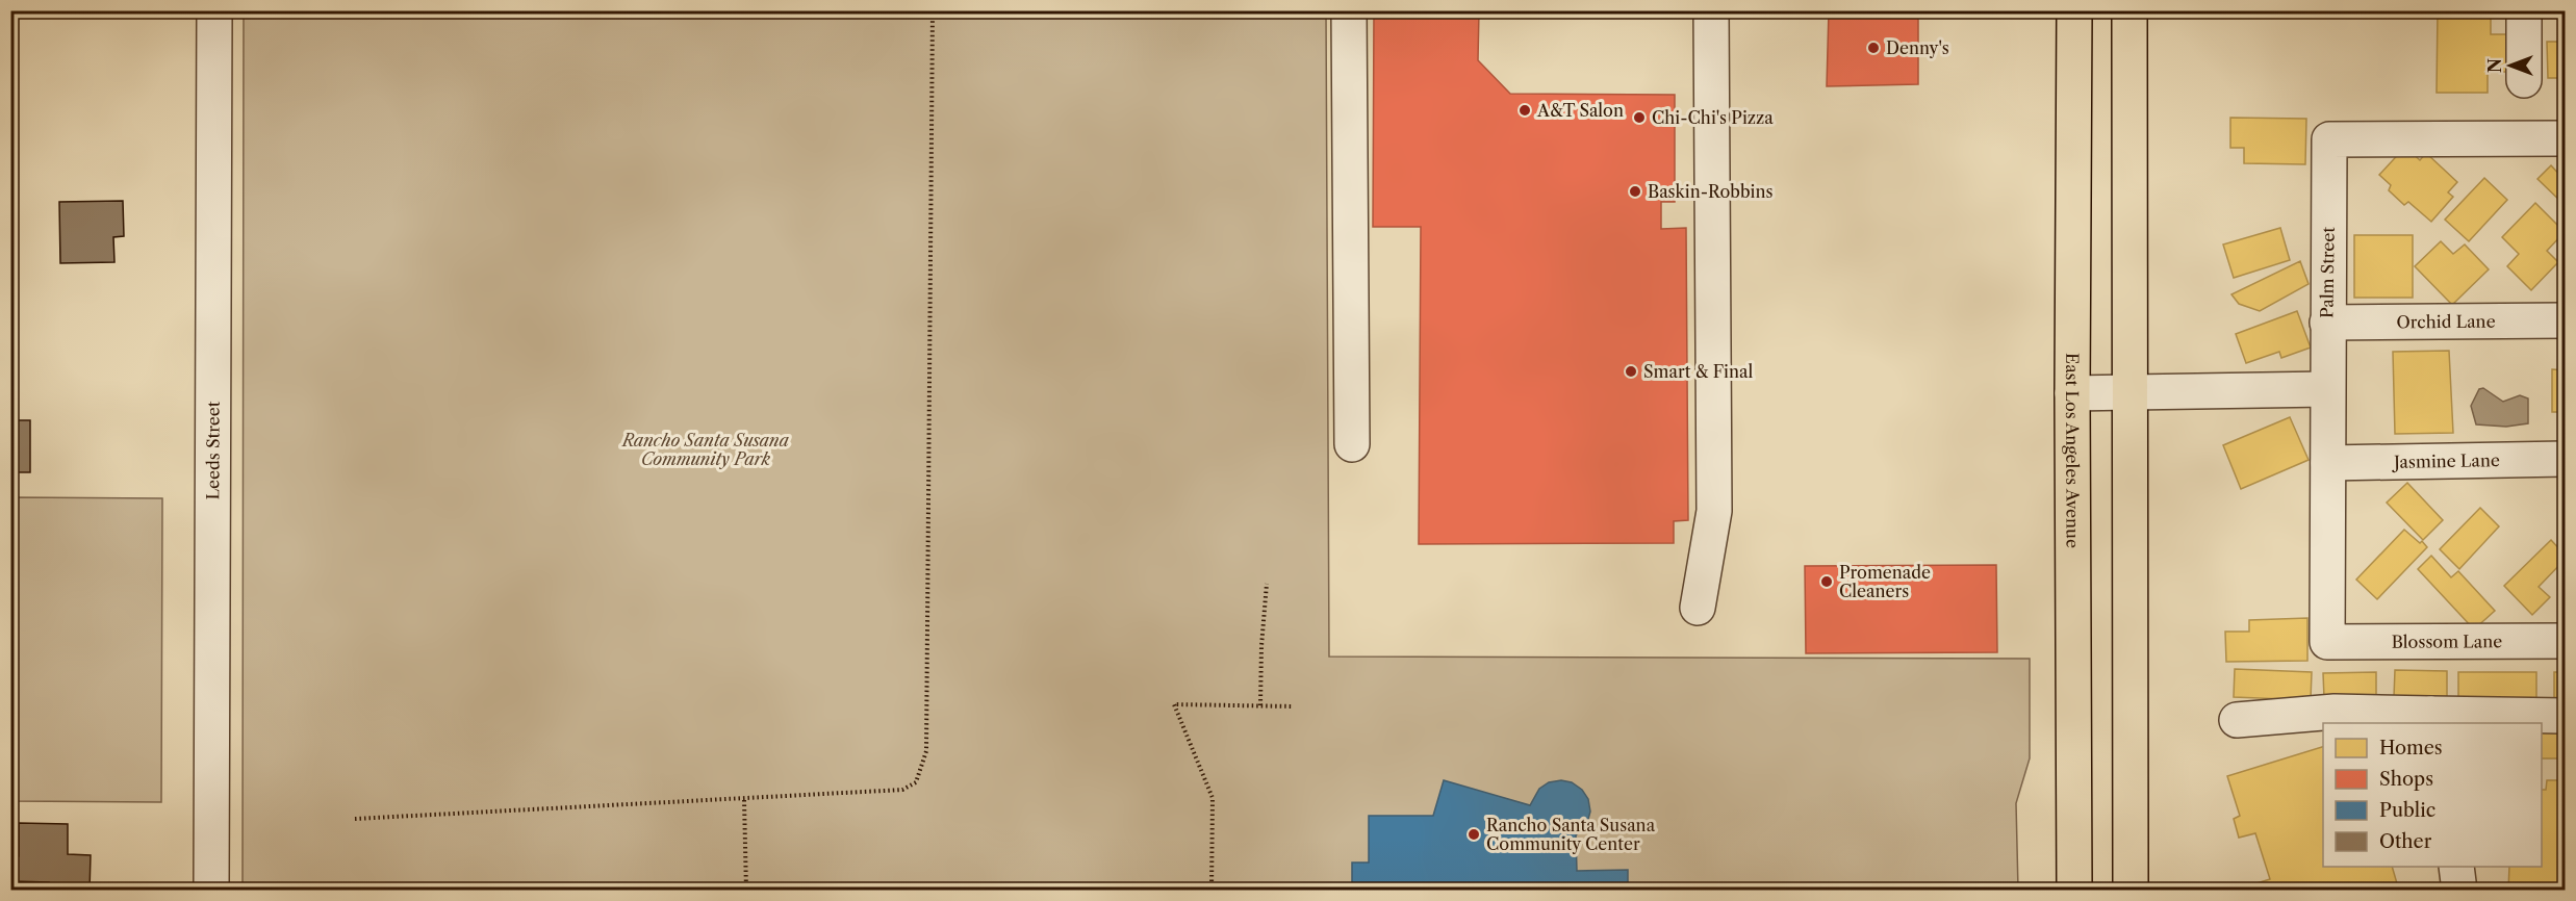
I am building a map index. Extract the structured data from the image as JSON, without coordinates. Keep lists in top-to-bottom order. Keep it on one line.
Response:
{"streets":{"main road":["East Los Angeles Avenue"],"street":["Palm Street","Orchid Lane","Leeds Street","Jasmine Lane","Blossom Lane"]},"crossings":[["Palm Street","Orchid Lane"],["Palm Street","Jasmine Lane"],["Palm Street","Blossom Lane"]],"parks":["Rancho Santa Susana Community Park"],"places":["Denny's","A&T Salon","Chi-Chi's Pizza","Baskin-Robbins","Smart & Final","Promenade Cleaners","Rancho Santa Susana Community Center"],"legend":["Homes","Shops","Public","Other"],"north":"left"}
